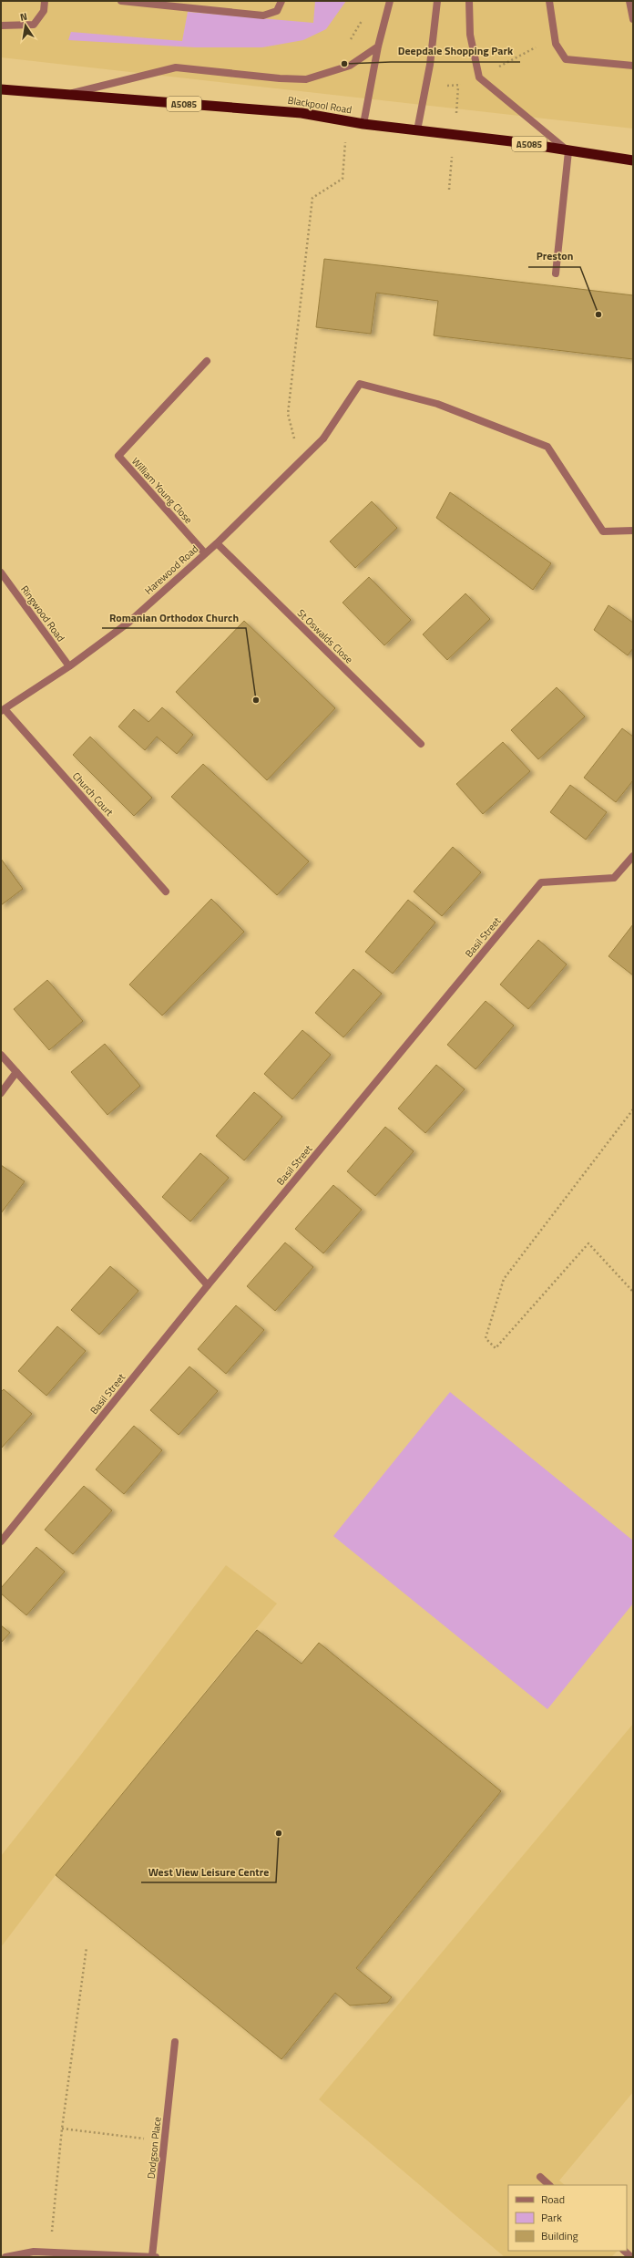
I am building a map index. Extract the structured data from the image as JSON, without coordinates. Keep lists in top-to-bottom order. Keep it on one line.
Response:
{"streets":{"highway":["A5085","Blackpool Road"],"street":["William Young Close","Harewood Road","Ringwood Road","St Oswalds Close","Church Court","Basil Street","Dodgson Place"]},"crossings":[["William Young Close","Harewood Road"],["Harewood Road","Ringwood Road"],["Harewood Road","St Oswalds Close"],["Harewood Road","Church Court"]],"places":["Deepdale Shopping Park","Preston","Romanian Orthodox Church","West View Leisure Centre"],"legend":["Road","Park","Building"],"north":"top"}
